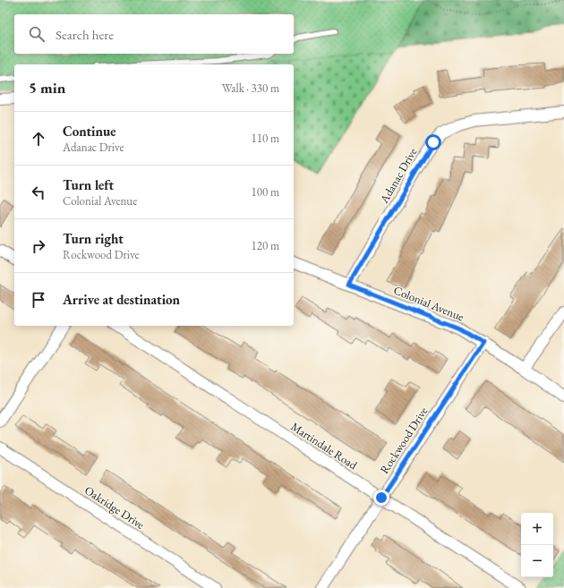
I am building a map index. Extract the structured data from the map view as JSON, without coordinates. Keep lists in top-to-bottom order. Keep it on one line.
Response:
{"streets":{"street":["Adanac Drive","Colonial Avenue","Rockwood Drive","Martindale Road","Oakridge Drive"]},"crossings":[["Adanac Drive","Colonial Avenue"],["Colonial Avenue","Rockwood Drive"],["Rockwood Drive","Martindale Road"]],"page":{"search":"Search here","heading":["5 min","Walk · 330 m"],"list":[["Continue","Adanac Drive","110 m"],["Turn left","Colonial Avenue","100 m"],["Turn right","Rockwood Drive","120 m"],"Arrive at destination"],"map_buttons":["+","−"]}}
